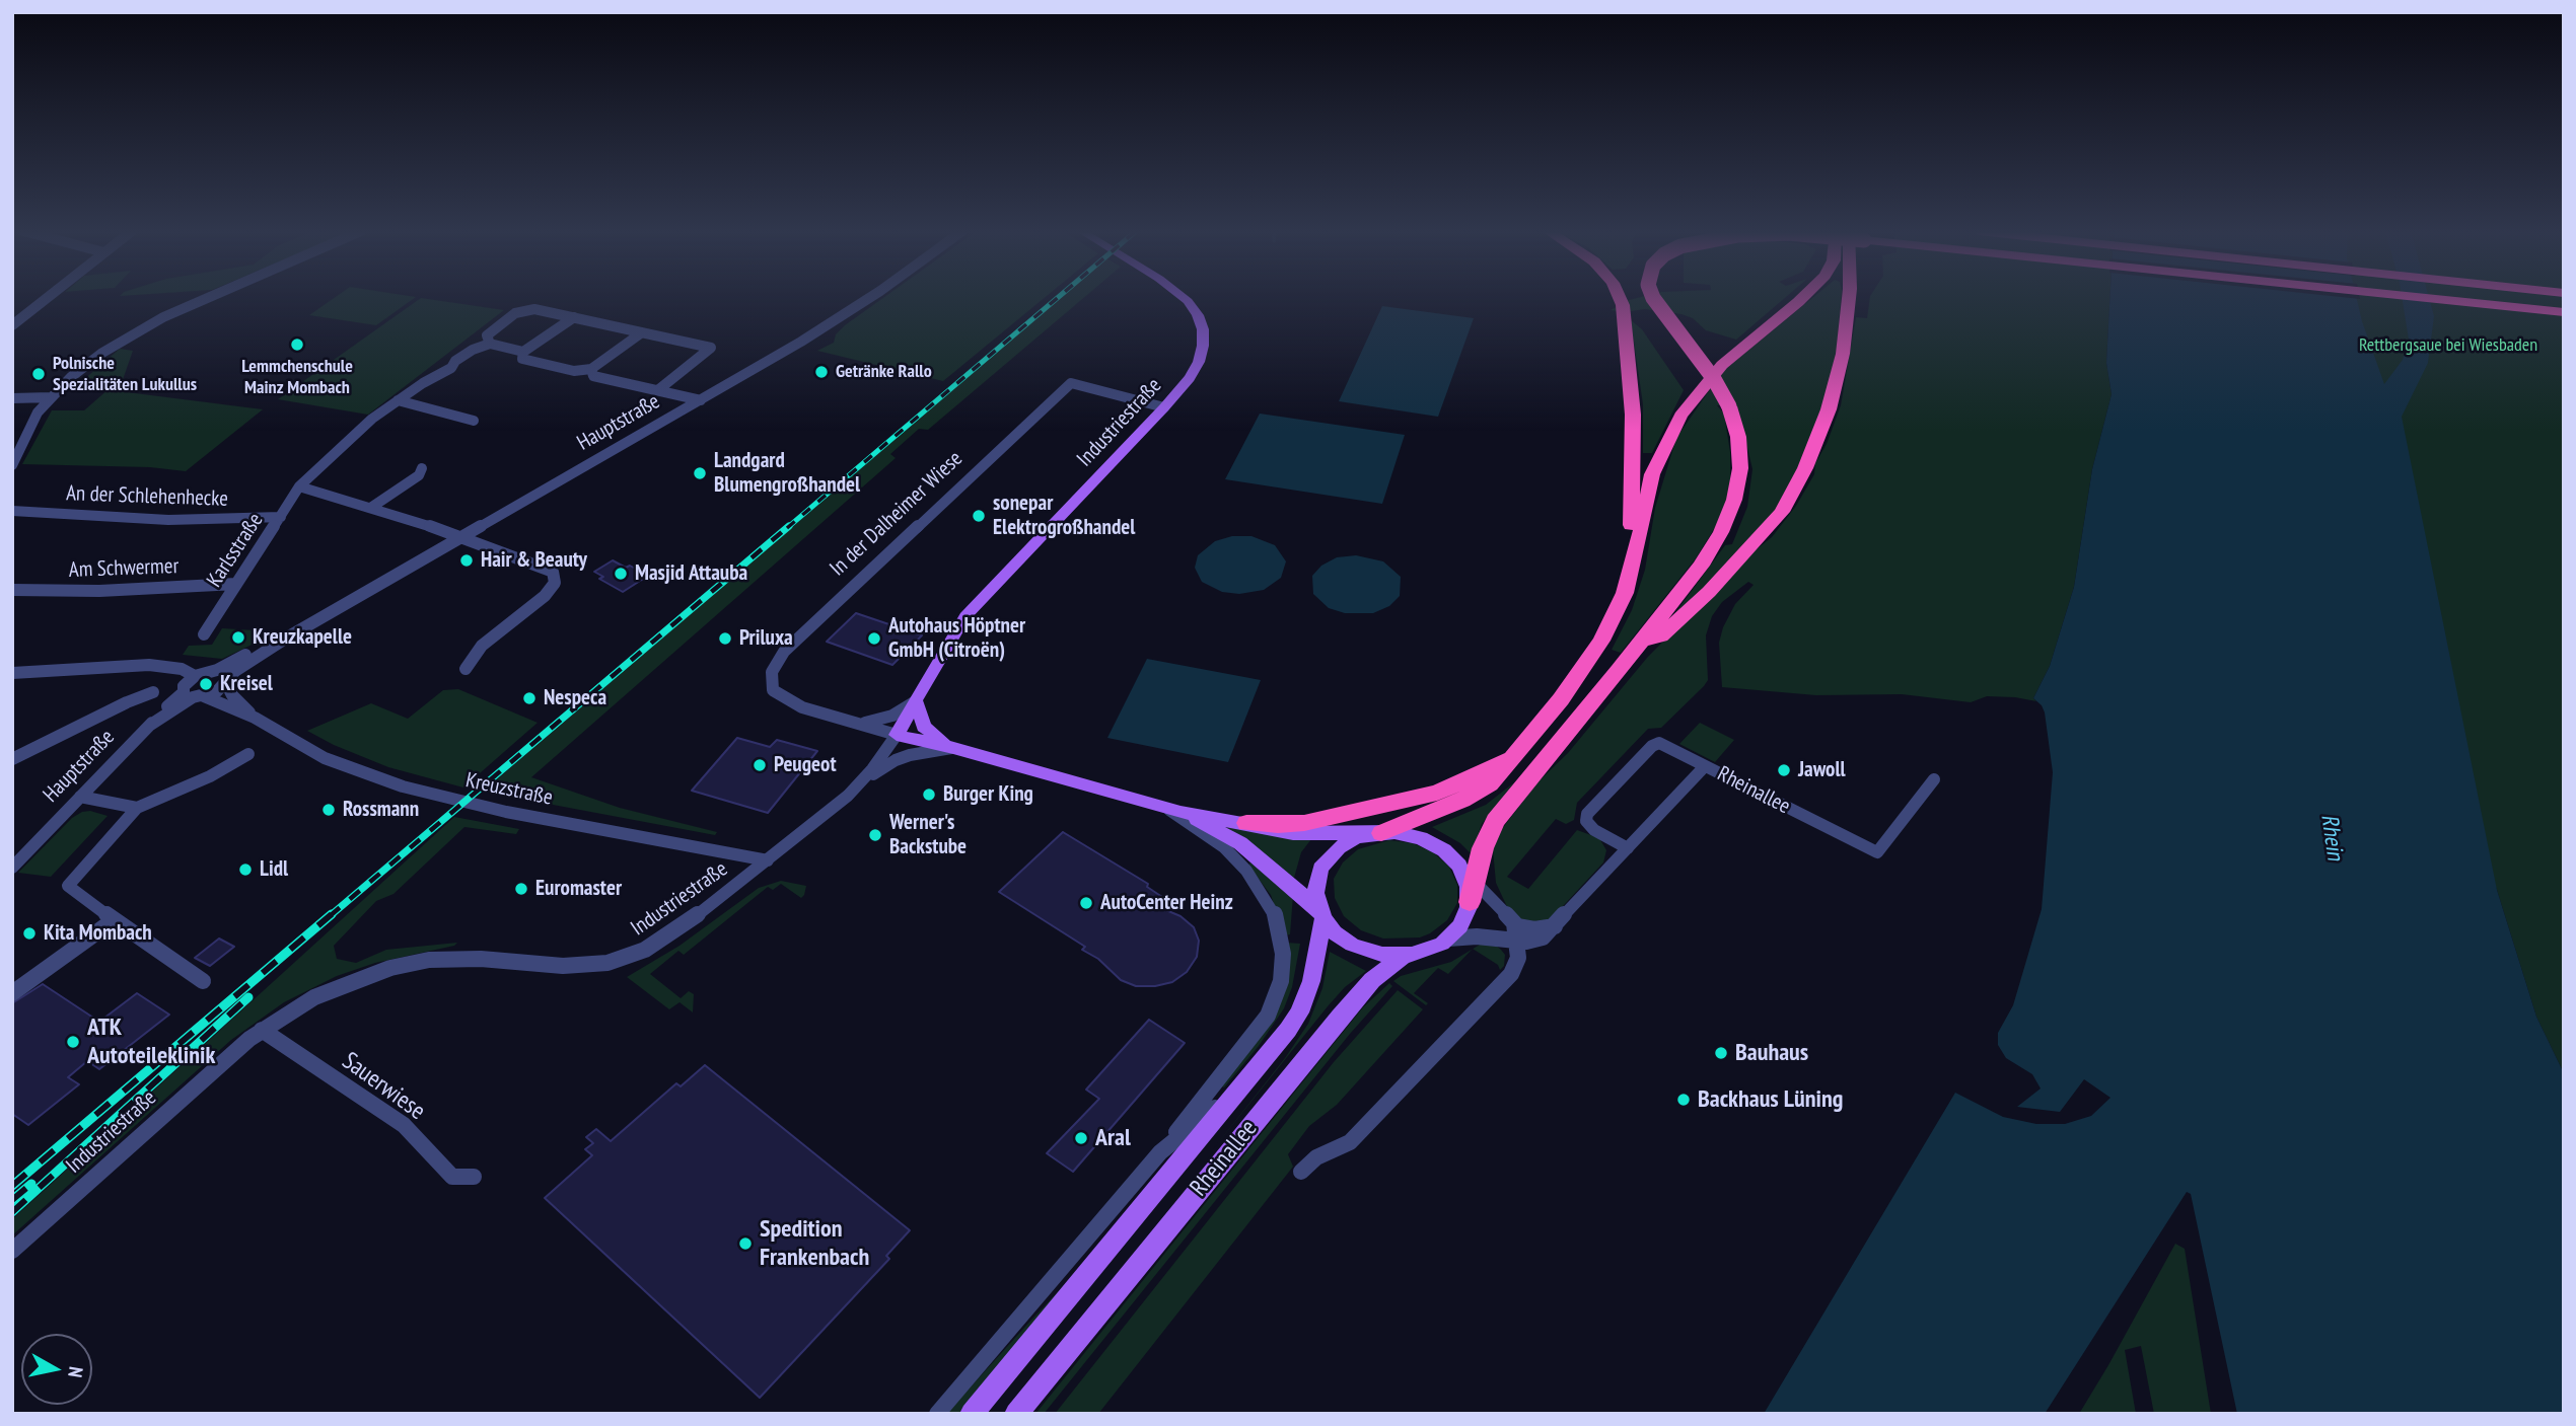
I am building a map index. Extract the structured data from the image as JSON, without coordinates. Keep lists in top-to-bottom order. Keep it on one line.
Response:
{"streets":{"main road":["Industriestraße","In der Dalheimer Wiese","Rheinallee"],"street":["Hauptstraße","An der Schlehenhecke","Karlsstraße","Am Schwermer","Kreuzstraße","Sauerwiese"]},"crossings":[["Hauptstraße","Kreuzstraße"],["Industriestraße","In der Dalheimer Wiese"],["Industriestraße","Kreuzstraße"],["Industriestraße","Sauerwiese"],["An der Schlehenhecke","Karlsstraße"],["In der Dalheimer Wiese","Rheinallee"],["Karlsstraße","Am Schwermer"]],"water":["Rhein"],"parks":["Rettbergsaue bei Wiesbaden"],"places":["Lemmchenschule Mainz Mombach","Getränke Rallo","Polnische Spezialitäten Lukullus","Landgard Blumengroßhandel","sonepar Elektrogroßhandel","Hair & Beauty","Masjid Attauba","Kreuzkapelle","Priluxa","Autohaus Höptner GmbH (Citroën)","Kreisel","Nespeca","Peugeot","Jawoll","Burger King","Rossmann","Werner's Backstube","Lidl","Euromaster","AutoCenter Heinz","Kita Mombach","ATK Autoteileklinik","Bauhaus","Backhaus Lüning","Aral","Spedition Frankenbach"],"north":"right"}
